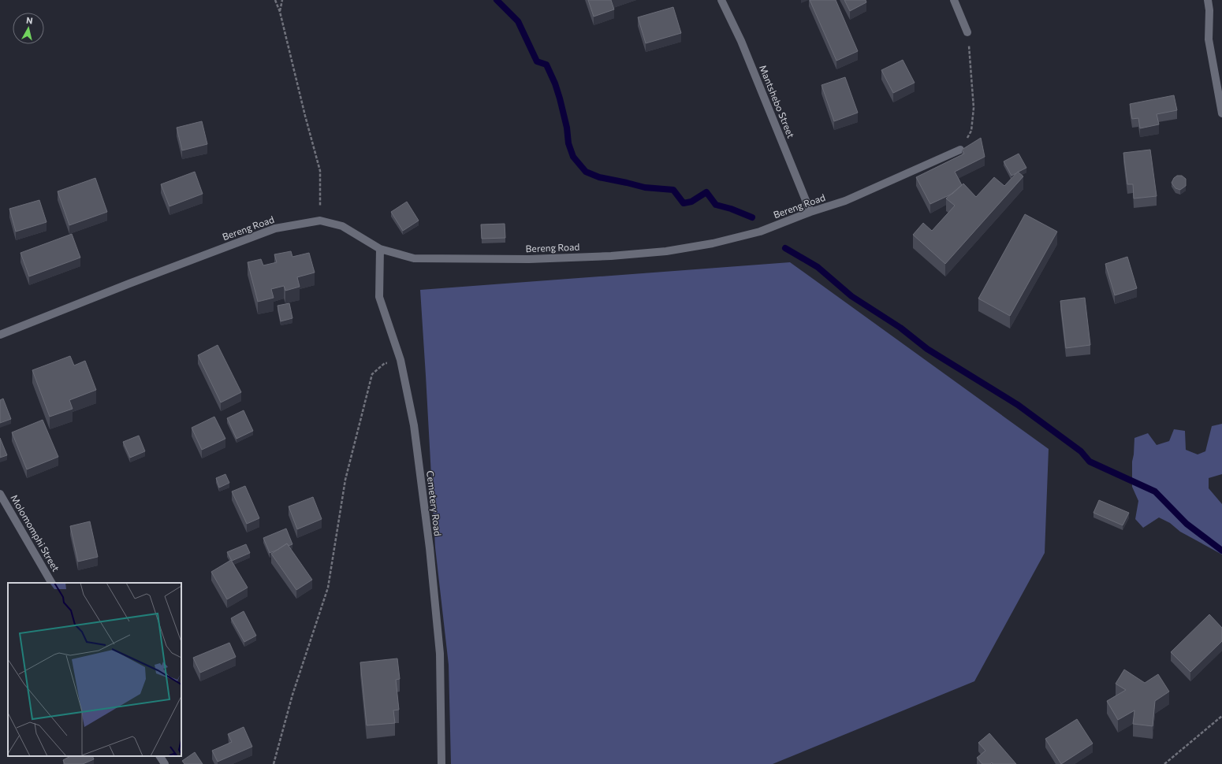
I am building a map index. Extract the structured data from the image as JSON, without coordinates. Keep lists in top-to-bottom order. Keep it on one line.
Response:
{"streets":{"street":["Mantshebo Street","Bereng Road","Cemetery Road","Molomomphi Street"]},"crossings":[["Mantshebo Street","Bereng Road"],["Bereng Road","Cemetery Road"]],"north":"top"}
